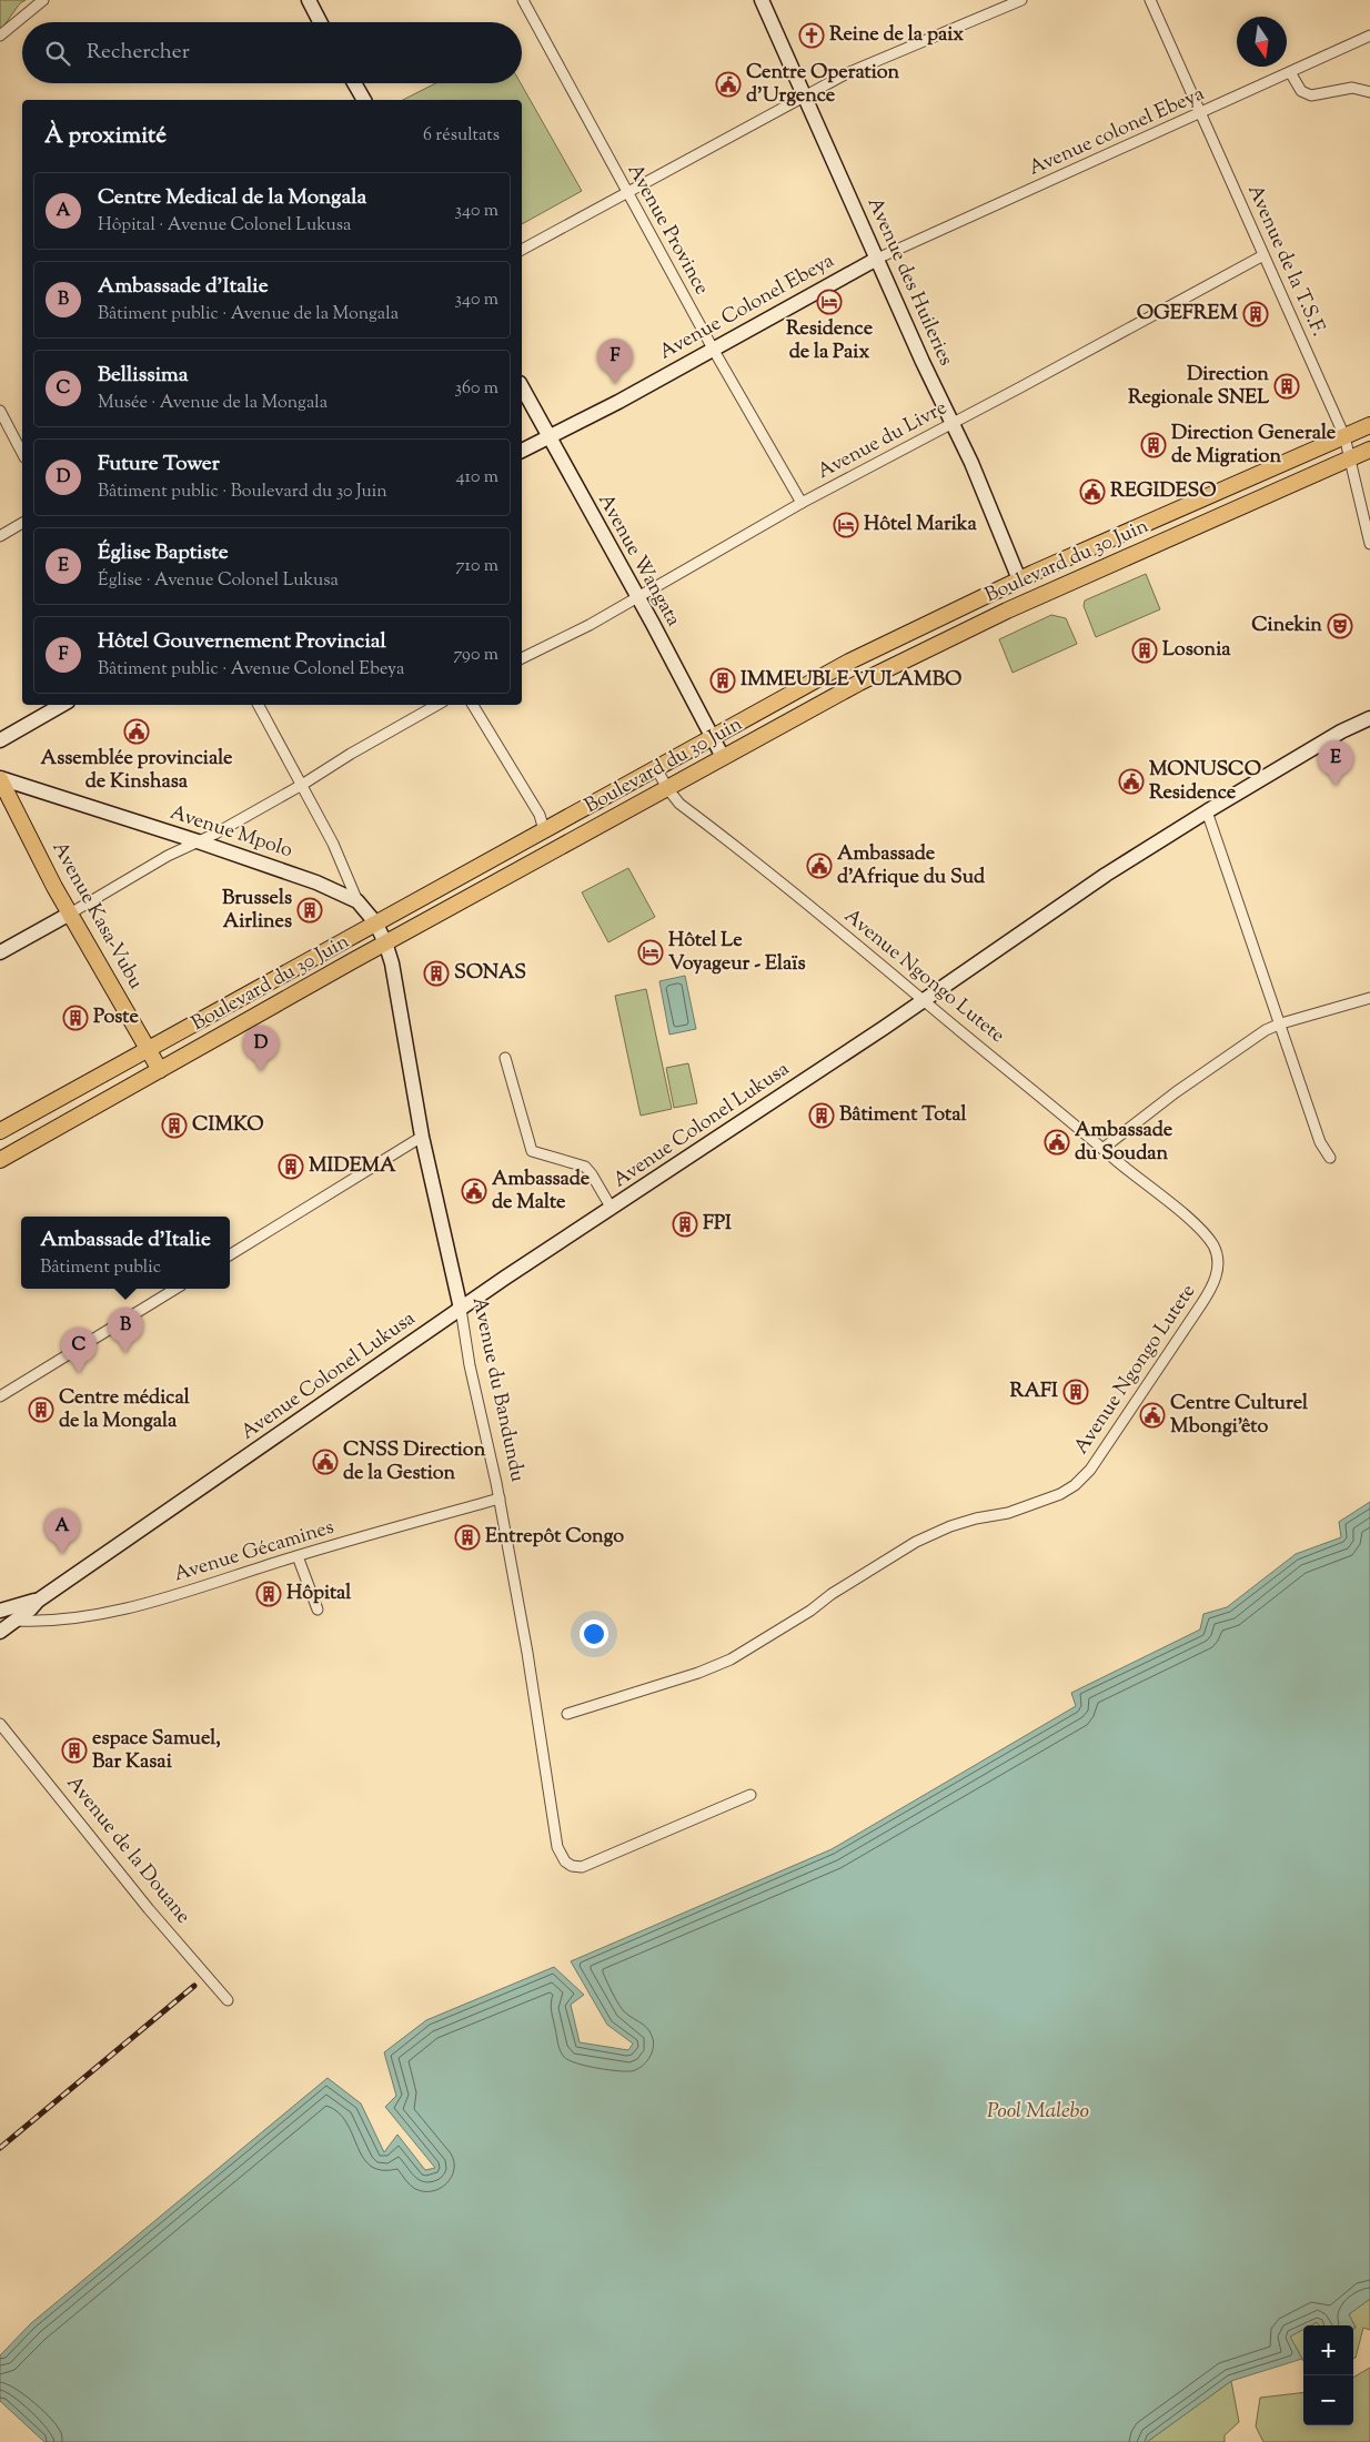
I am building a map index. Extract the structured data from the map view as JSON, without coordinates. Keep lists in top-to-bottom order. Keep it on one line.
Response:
{"streets":{"main road":["Avenue des Huileries","Avenue Colonel Ebeya","Avenue Wangata","Boulevard du 30 Juin","Avenue Mpolo","Avenue Kasa-Vubu","Avenue Colonel Lukusa","Avenue du Bandundu"],"street":["Avenue colonel Ebeya","Avenue Province","Avenue de la T.S.F.","Avenue du Livre","Avenue Ngongo Lutete","Avenue Gécamines","Avenue de la Douane"]},"crossings":[["Avenue colonel Ebeya","Avenue de la T.S.F."],["Avenue colonel Ebeya","Avenue des Huileries"],["Avenue colonel Ebeya","Avenue Colonel Ebeya"],["Avenue Province","Avenue Colonel Ebeya"],["Avenue Province","Avenue du Livre"],["Avenue de la T.S.F.","Avenue du Livre"],["Avenue de la T.S.F.","Boulevard du 30 Juin"],["Avenue des Huileries","Avenue Colonel Ebeya"],["Avenue des Huileries","Avenue du Livre"],["Avenue des Huileries","Boulevard du 30 Juin"],["Avenue Colonel Ebeya","Avenue Wangata"],["Avenue du Livre","Avenue Wangata"],["Avenue Wangata","Boulevard du 30 Juin"],["Boulevard du 30 Juin","Avenue Mpolo"],["Boulevard du 30 Juin","Avenue Kasa-Vubu"],["Boulevard du 30 Juin","Avenue Ngongo Lutete"],["Boulevard du 30 Juin","Avenue du Bandundu"],["Avenue Mpolo","Avenue Kasa-Vubu"],["Avenue Mpolo","Avenue du Bandundu"],["Avenue Ngongo Lutete","Avenue Colonel Lukusa"],["Avenue Colonel Lukusa","Avenue du Bandundu"],["Avenue Colonel Lukusa","Avenue Gécamines"],["Avenue du Bandundu","Avenue Gécamines"]],"water":["Pool Malebo"],"places":{"church":["Reine de la paix"],"public building":["Centre Operation d'Urgence","REGIDESO","Assemblée provinciale de Kinshasa","MONUSCO Residence","Ambassade d'Afrique du Sud","Ambassade du Soudan","Ambassade de Malte","Centre Culturel Mbongi'êto","CNSS Direction de la Gestion"],"hotel":["Residence de la Paix","Hôtel Marika","Hôtel Le Voyageur - Elaïs"],"building":["OGEFREM","Direction Regionale SNEL","Direction Generale de Migration","Losonia","IMMEUBLE VULAMBO","Brussels Airlines","SONAS","Poste","Bâtiment Total","CIMKO","MIDEMA","FPI","RAFI","Centre médical de la Mongala","Entrepôt Congo","Hôpital","espace Samuel, Bar Kasai"],"theatre":["Cinekin"]},"north":"bottom","page":{"search":"Rechercher","heading":["À proximité","6 résultats"],"list":[{"mark":"A","name":"Centre Medical de la Mongala","note":"Hôpital · Avenue Colonel Lukusa","value":"340 m"},{"mark":"B","name":"Ambassade d'Italie","note":"Bâtiment public · Avenue de la Mongala","value":"340 m"},{"mark":"C","name":"Bellissima","note":"Musée · Avenue de la Mongala","value":"360 m"},{"mark":"D","name":"Future Tower","note":"Bâtiment public · Boulevard du 30 Juin","value":"410 m"},{"mark":"E","name":"Église Baptiste","note":"Église · Avenue Colonel Lukusa","value":"710 m"},{"mark":"F","name":"Hôtel Gouvernement Provincial","note":"Bâtiment public · Avenue Colonel Ebeya","value":"790 m"}],"pins":["F","E","D","B","C","A"],"popup":["Ambassade d'Italie","Bâtiment public"],"map_buttons":["+","−"]}}
